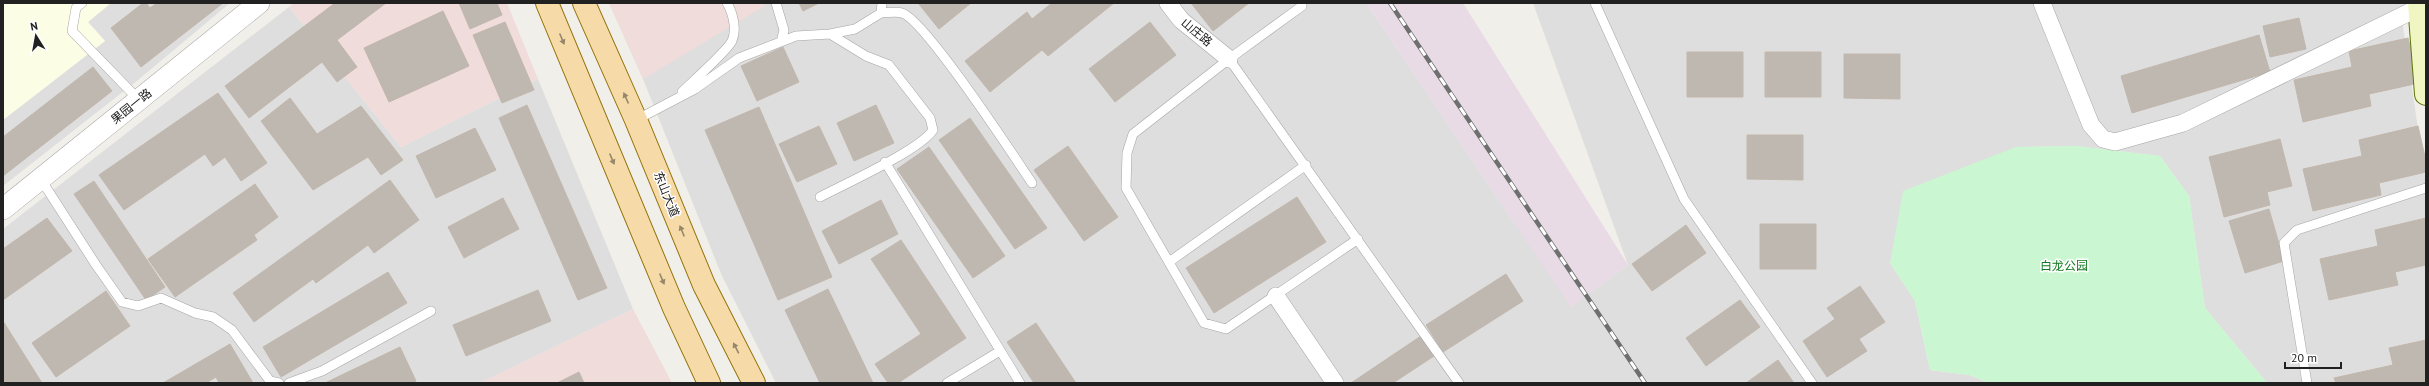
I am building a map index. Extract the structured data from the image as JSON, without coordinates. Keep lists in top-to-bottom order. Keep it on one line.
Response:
{"streets":{"main road":["东山大道"],"street":["山庄路","果园一路"]},"parks":["白龙公园"],"scale_bar":"20 m","north":"top"}
